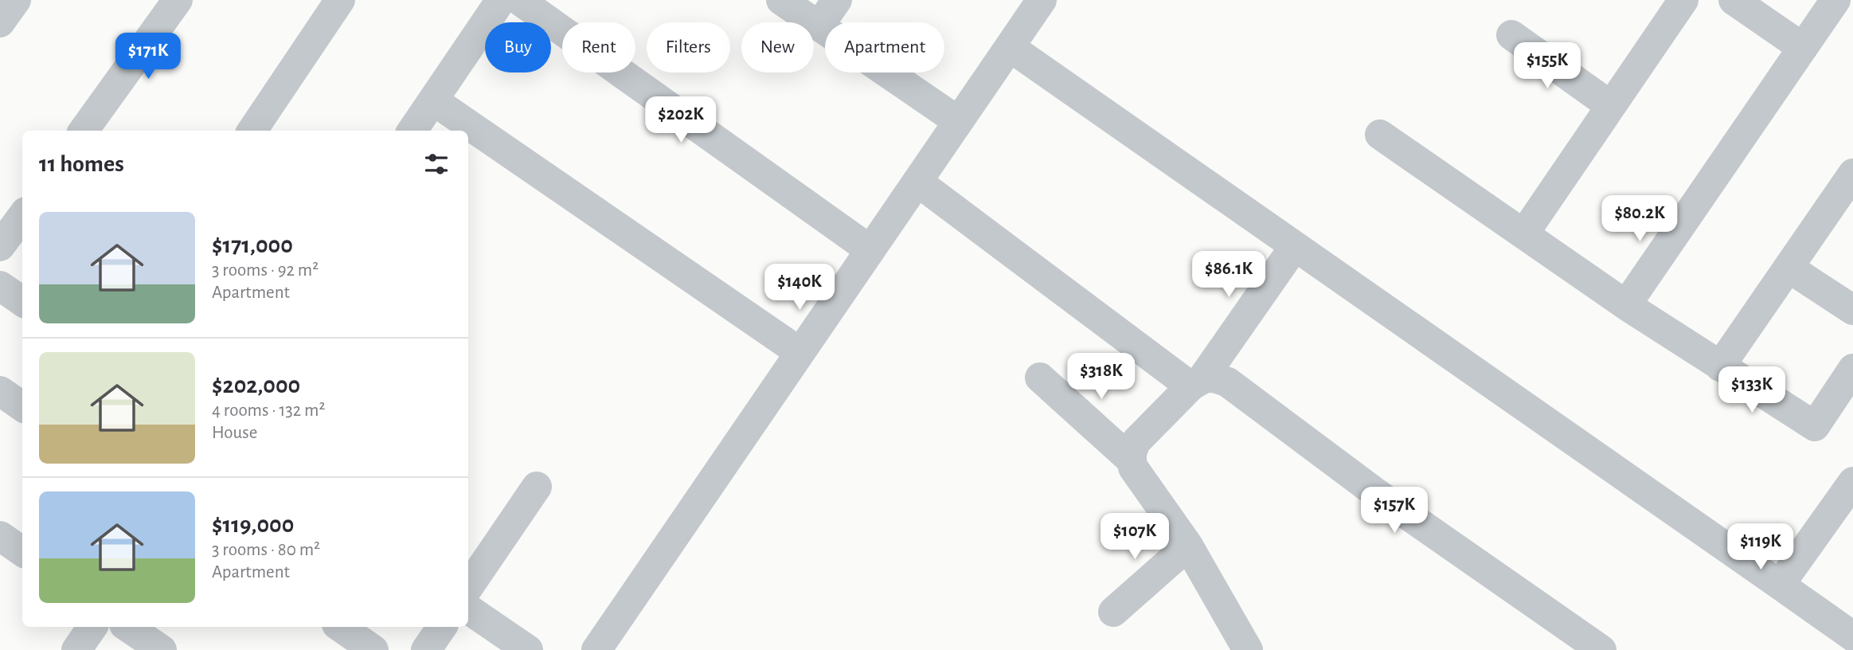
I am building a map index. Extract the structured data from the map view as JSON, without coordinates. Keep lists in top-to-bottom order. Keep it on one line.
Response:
{"page":{"chip":["Buy","Rent","Filters","New","Apartment"],"price":["$171K","$155K","$202K","$80.2K","$86.1K","$140K","$318K","$133K","$157K","$107K","$119K"],"heading":"11 homes","list":[{"name":"$171,000","note":"3 rooms · 92 m² · Apartment"},{"name":"$202,000","note":"4 rooms · 132 m² · House"},{"name":"$119,000","note":"3 rooms · 80 m² · Apartment"}]}}
